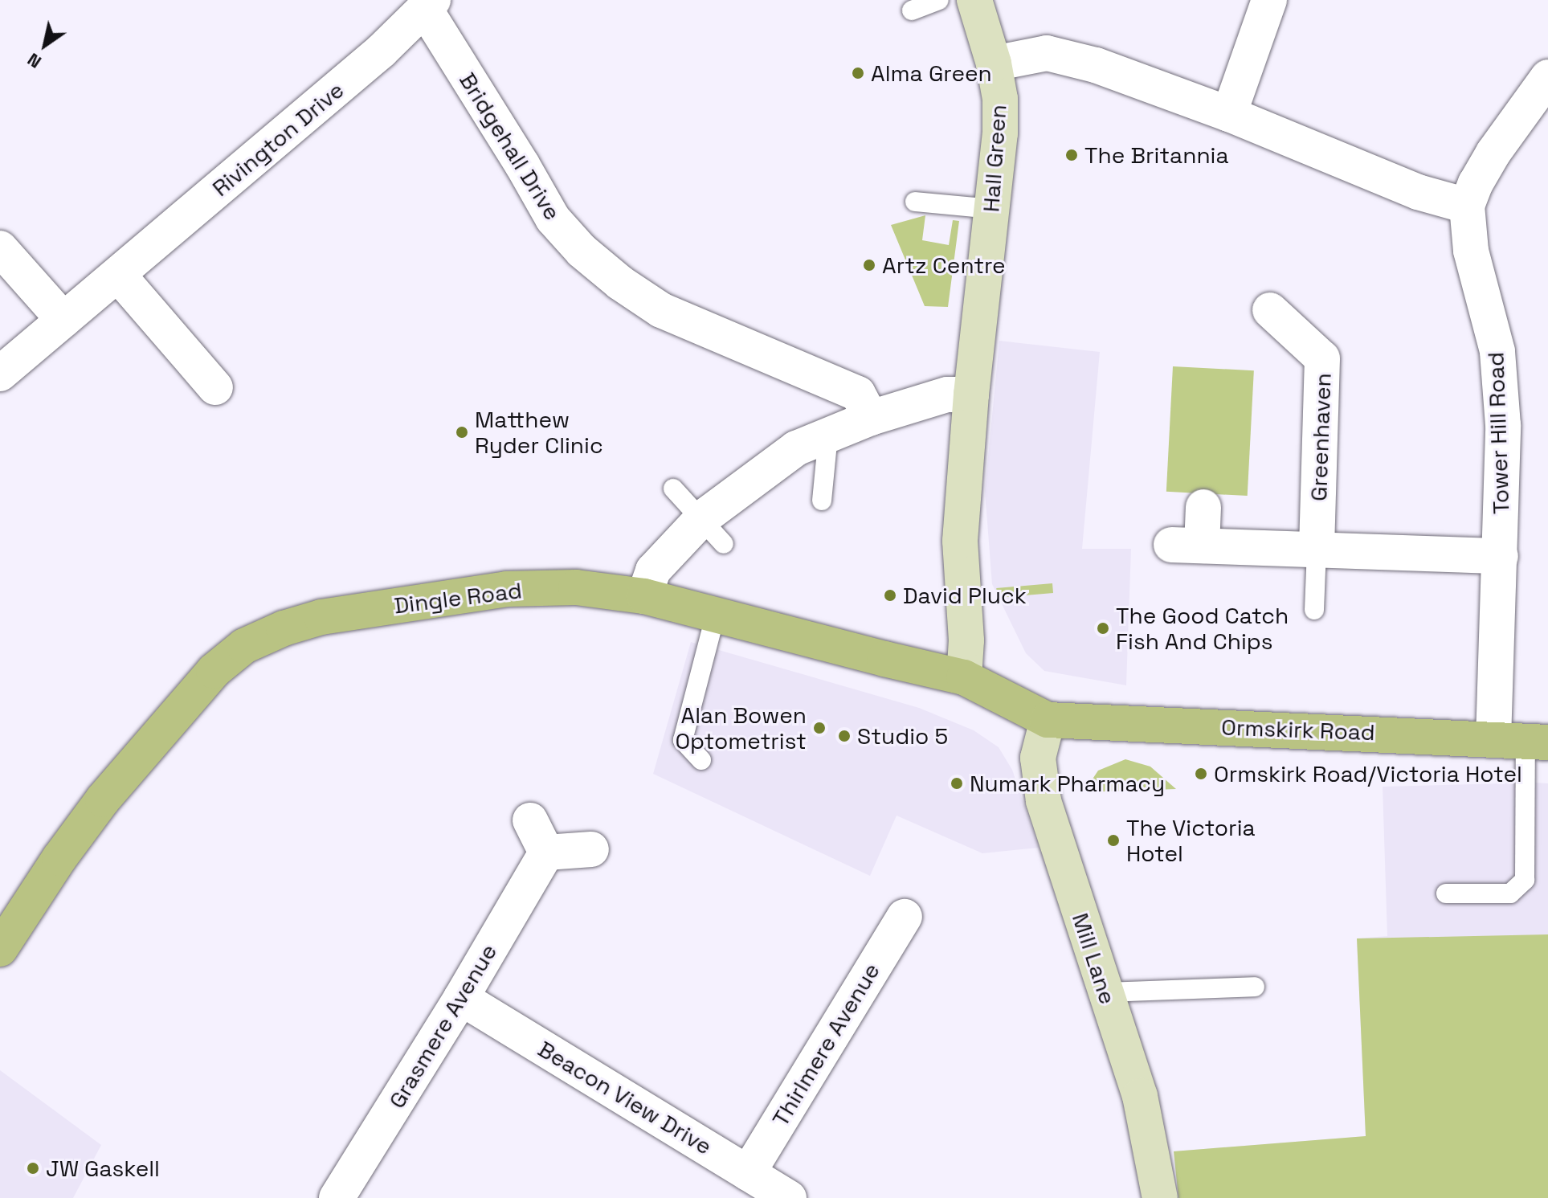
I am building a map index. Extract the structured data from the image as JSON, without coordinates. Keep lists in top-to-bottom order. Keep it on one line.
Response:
{"streets":{"main road":["Dingle Road","Ormskirk Road"],"street":["Rivington Drive","Bridgehall Drive","Hall Green","Tower Hill Road","Greenhaven","Mill Lane","Grasmere Avenue","Thirlmere Avenue","Beacon View Drive"]},"crossings":[["Rivington Drive","Bridgehall Drive"],["Hall Green","Dingle Road"],["Tower Hill Road","Ormskirk Road"],["Dingle Road","Ormskirk Road"],["Dingle Road","Mill Lane"],["Ormskirk Road","Mill Lane"],["Grasmere Avenue","Beacon View Drive"],["Thirlmere Avenue","Beacon View Drive"]],"places":["Alma Green","The Britannia","Artz Centre","Matthew Ryder Clinic","David Pluck","The Good Catch Fish And Chips","Alan Bowen Optometrist","Studio 5","Ormskirk Road/Victoria Hotel","Numark Pharmacy","The Victoria Hotel","JW Gaskell"],"north":"bottom left"}
